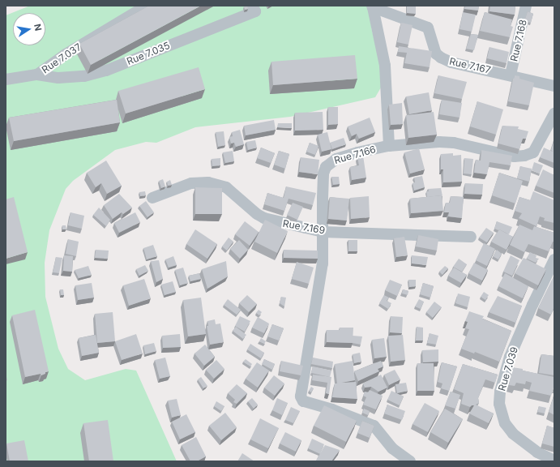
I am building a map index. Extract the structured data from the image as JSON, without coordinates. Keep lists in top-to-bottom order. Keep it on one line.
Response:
{"streets":{"street":["Rue 7.168","Rue 7.035","Rue 7.037","Rue 7.167","Rue 7.166","Rue 7.169","Rue 7.039"]},"crossings":[["Rue 7.168","Rue 7.167"],["Rue 7.035","Rue 7.037"],["Rue 7.166","Rue 7.169"]],"north":"right"}
